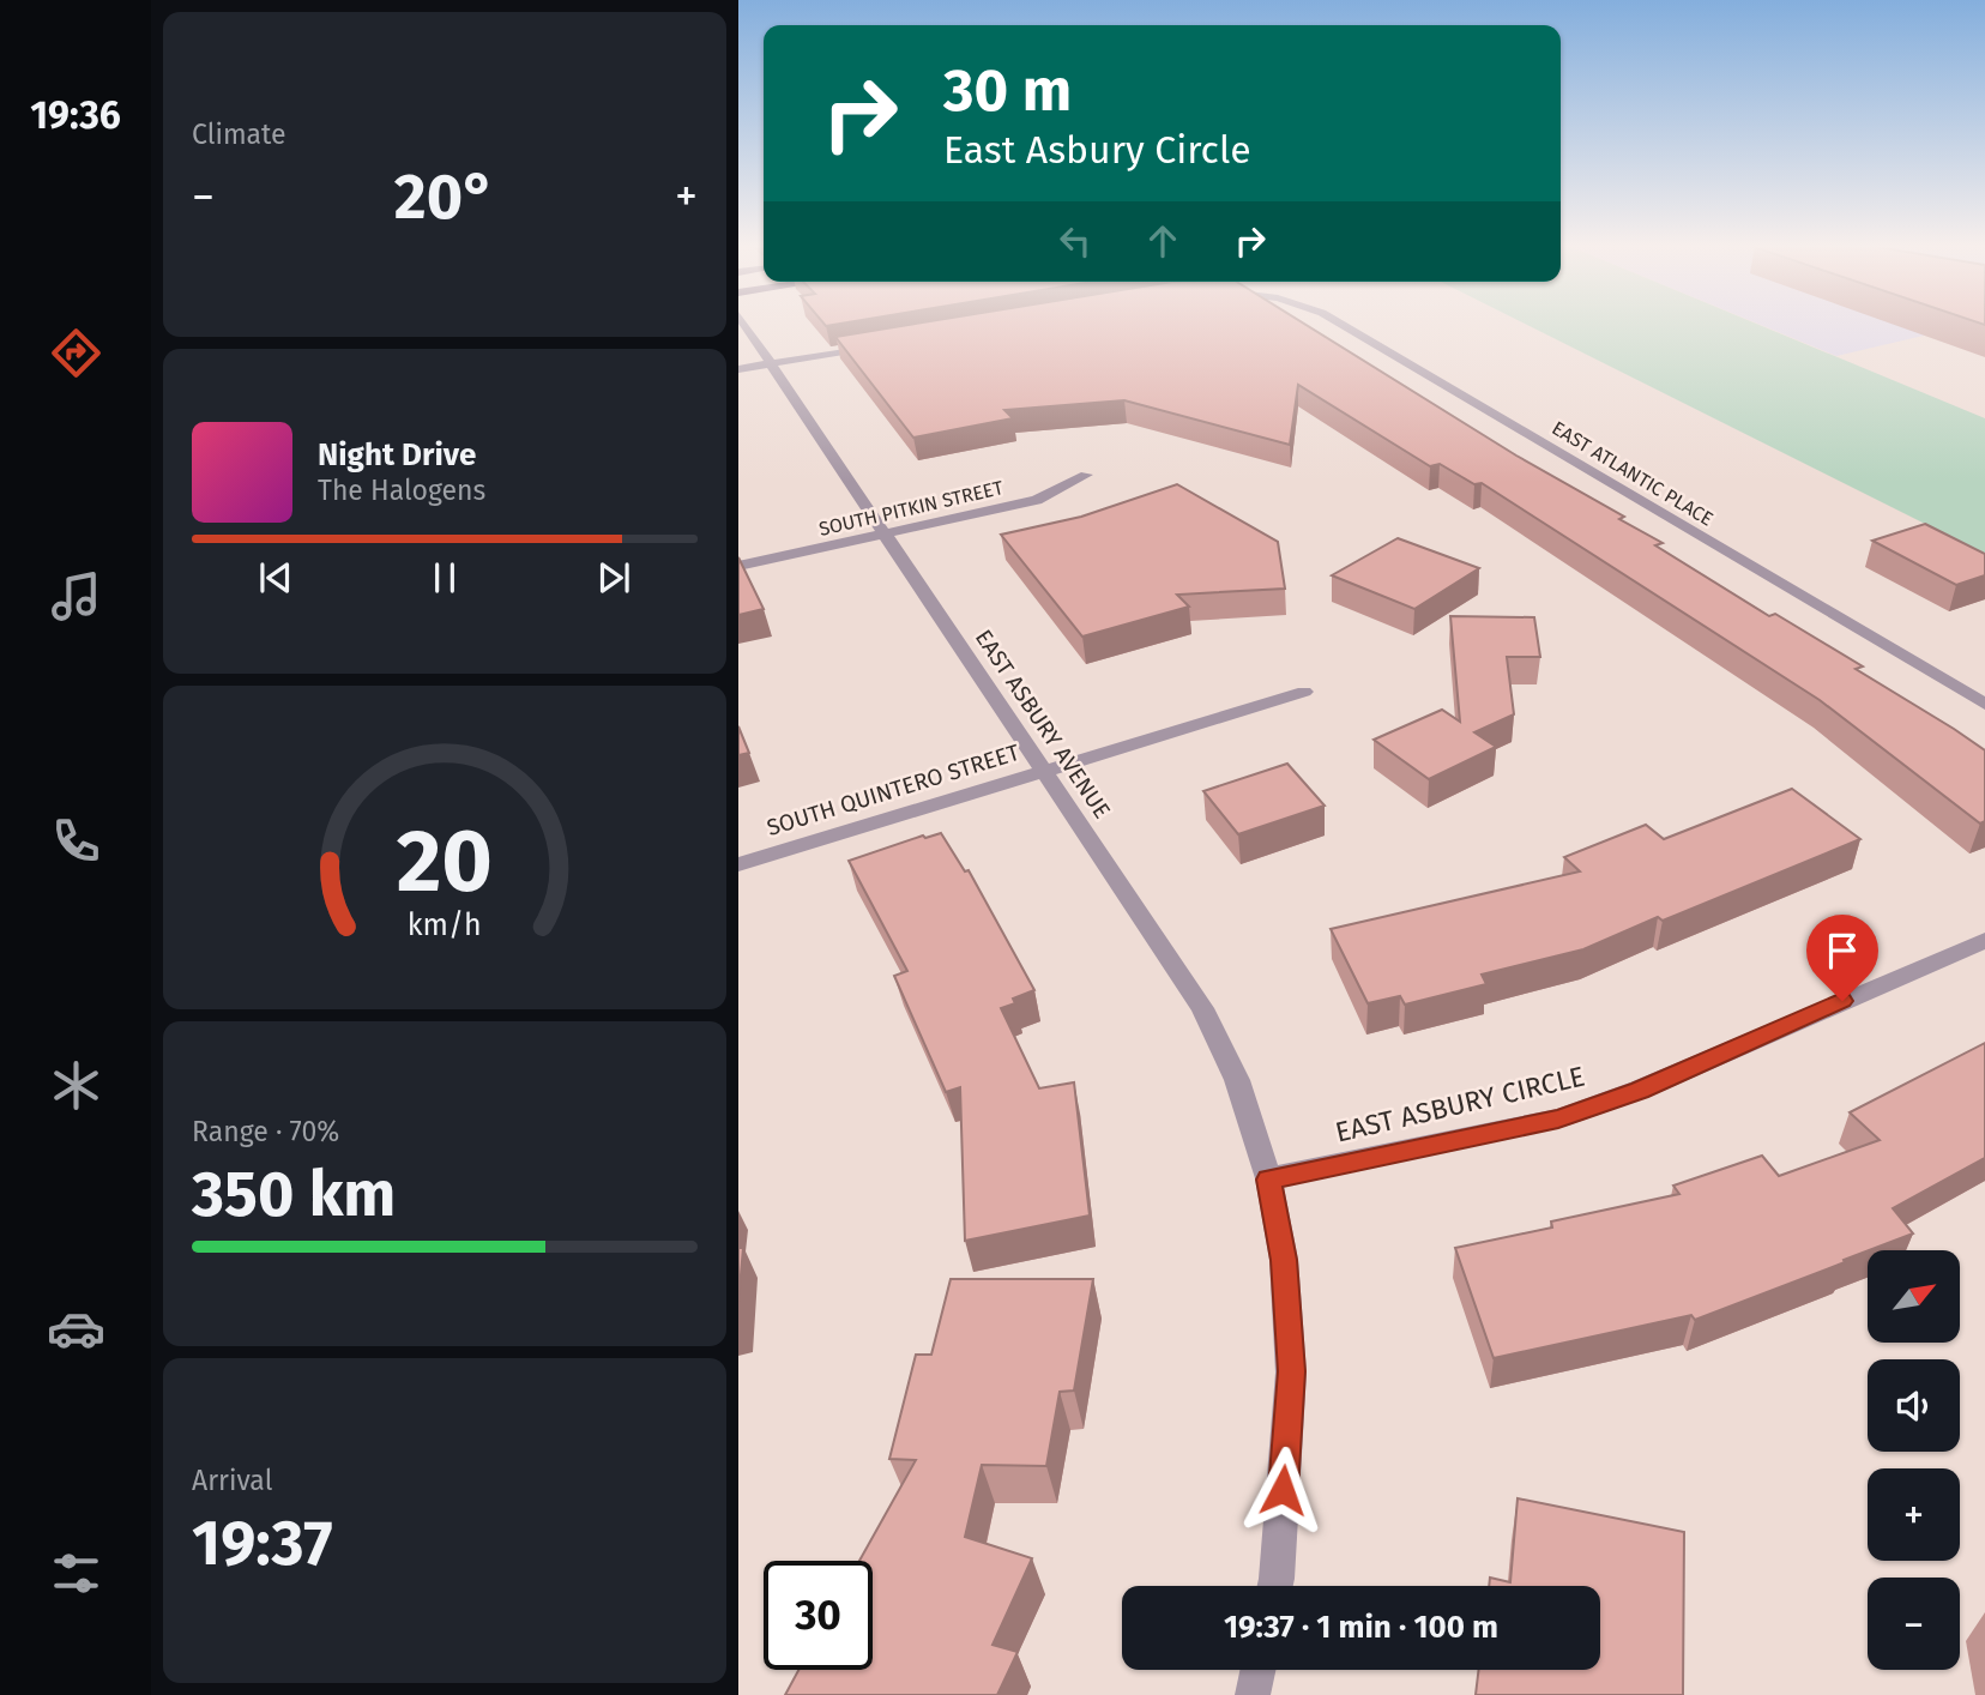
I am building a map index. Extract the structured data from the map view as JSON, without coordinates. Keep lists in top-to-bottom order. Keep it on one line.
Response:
{"streets":{"street":["EAST ATLANTIC PLACE","SOUTH PITKIN STREET","EAST ASBURY AVENUE","SOUTH QUINTERO STREET","EAST ASBURY CIRCLE"]},"crossings":[["SOUTH PITKIN STREET","EAST ASBURY AVENUE"],["EAST ASBURY AVENUE","SOUTH QUINTERO STREET"],["EAST ASBURY AVENUE","EAST ASBURY CIRCLE"]],"north":"top right","page":{"tabs":"19:36","tile":["Climate",["Range · 70%","350 km"],["Arrival","19:37"]],"turn":["30 m","East Asbury Circle"],"heat":["−","20°","+"],"song":["Night Drive","The Halogens"],"map_buttons":["+","−"],"limit":"30","trip":"19:37 · 1 min · 100 m","gauge":["20","km/h"]}}
